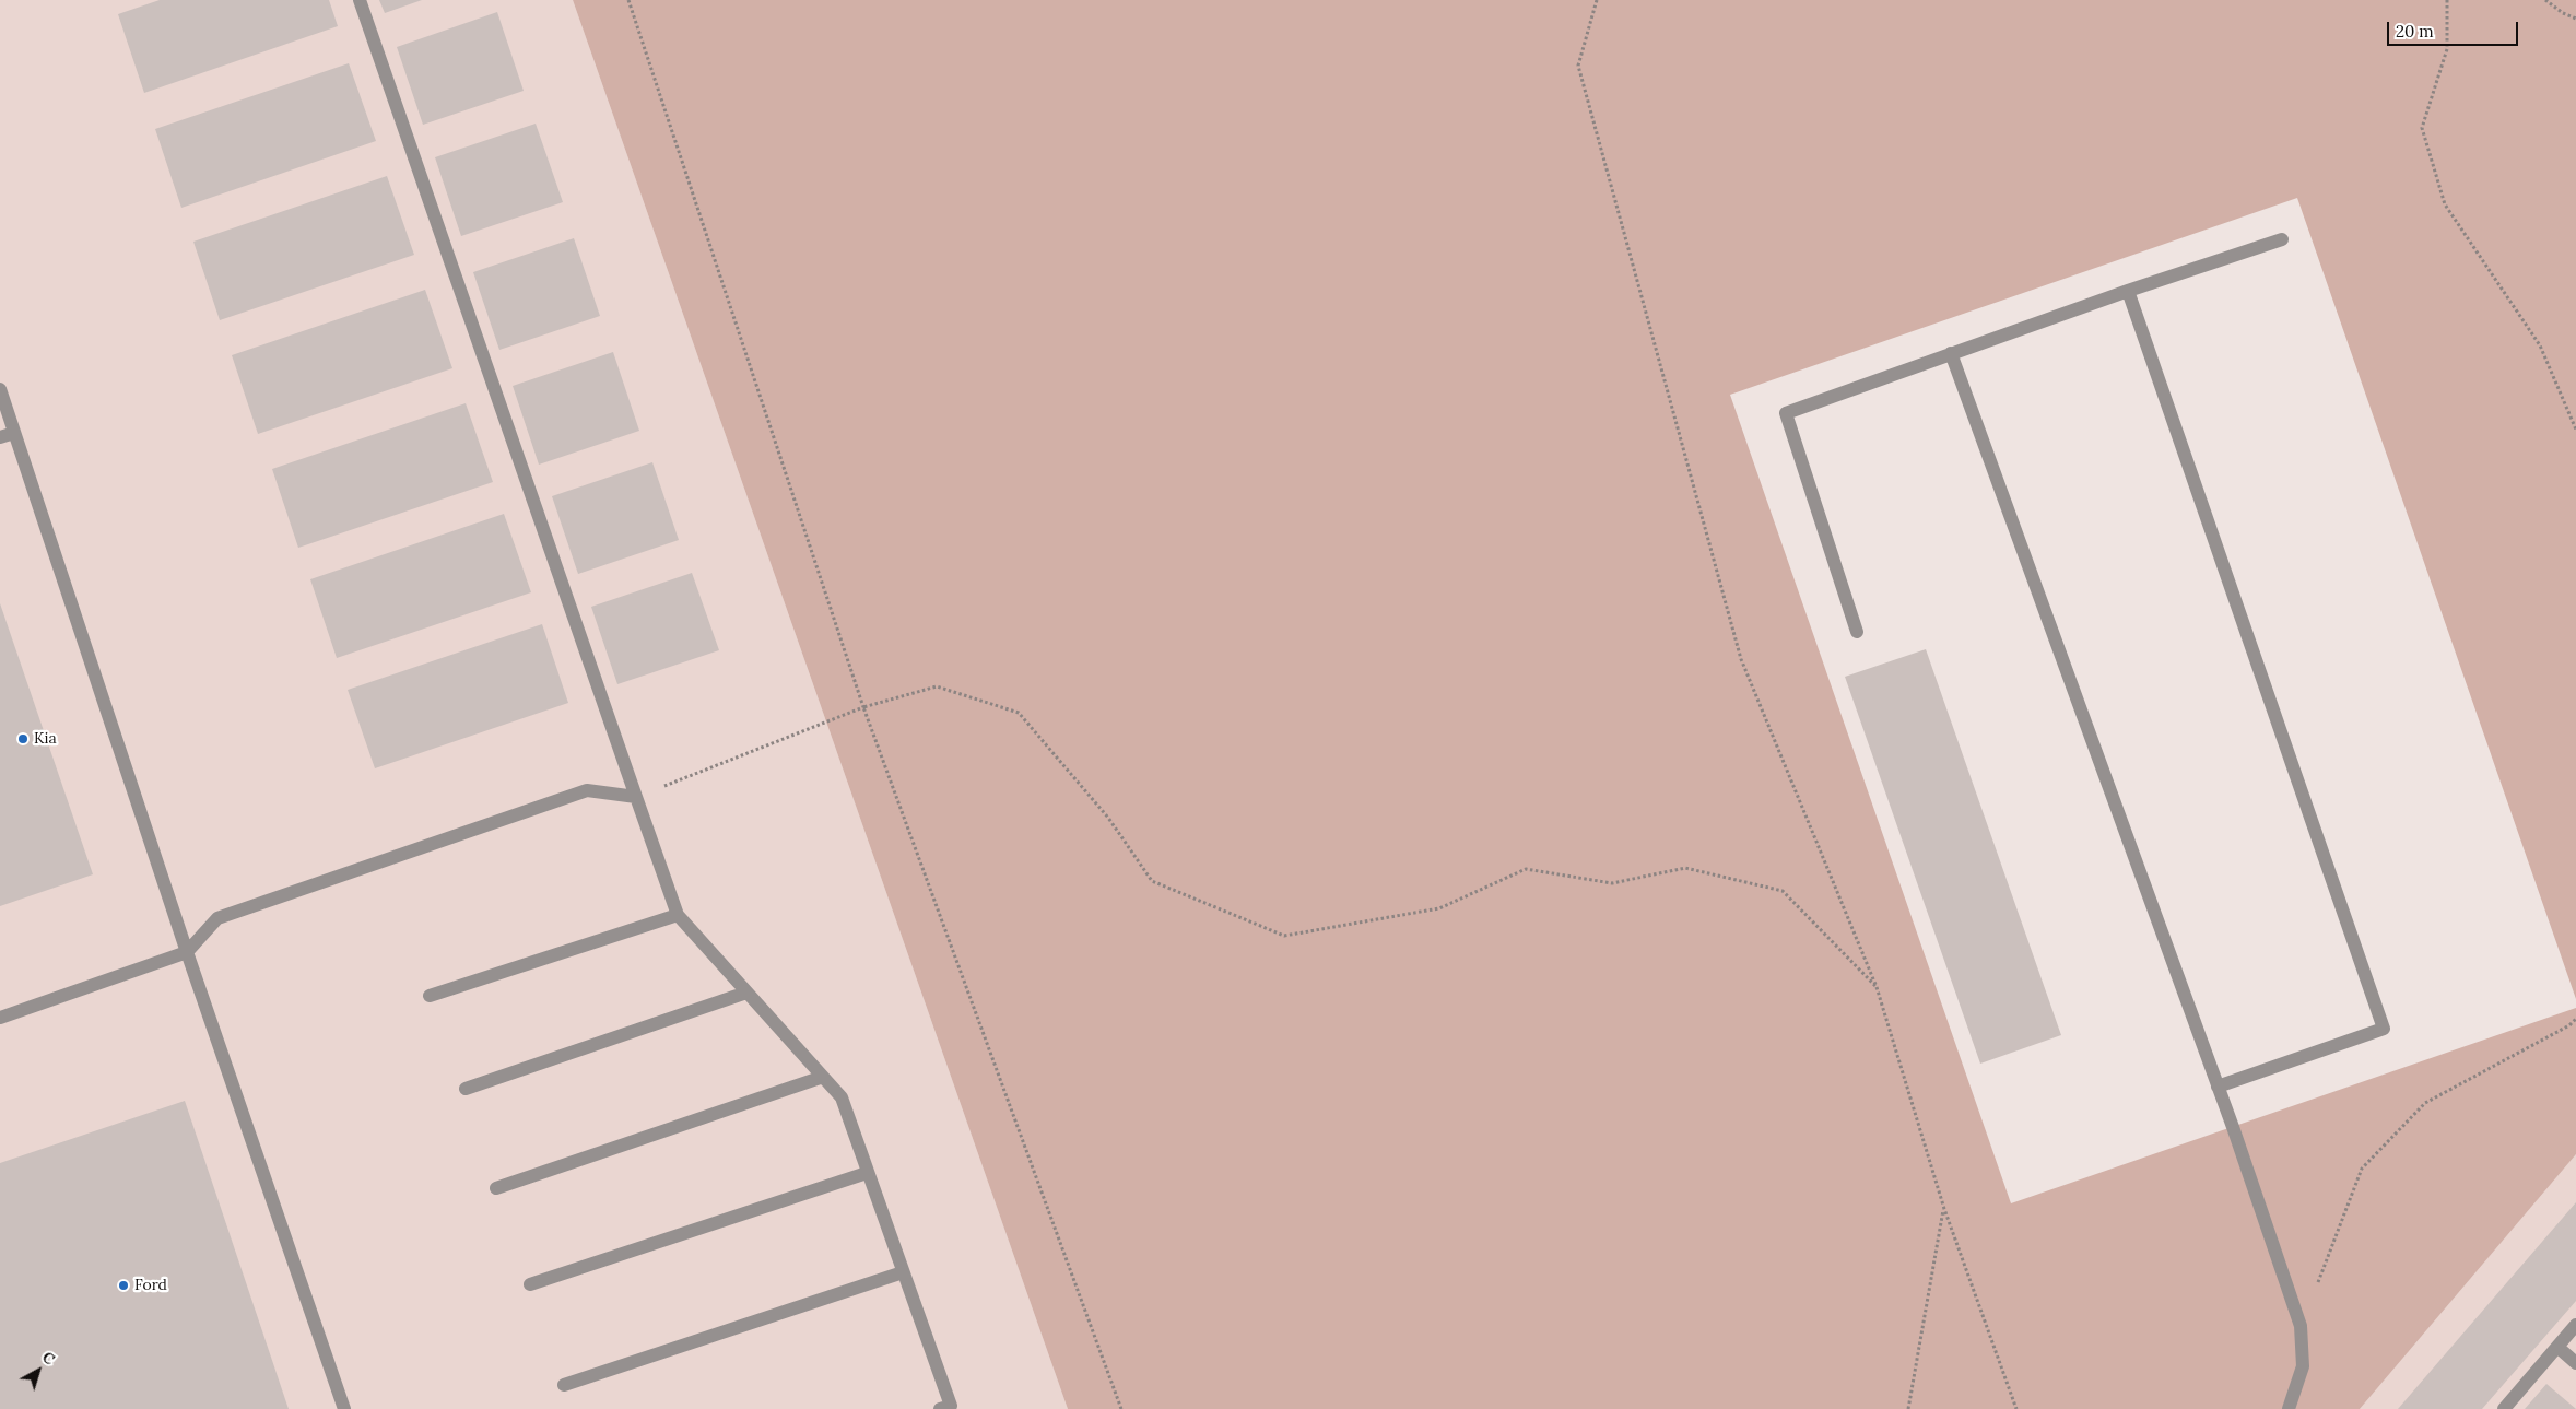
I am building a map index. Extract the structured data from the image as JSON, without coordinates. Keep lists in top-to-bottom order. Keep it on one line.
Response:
{"places":["Kia","Ford"],"scale_bar":"20 m","north":"top right"}
